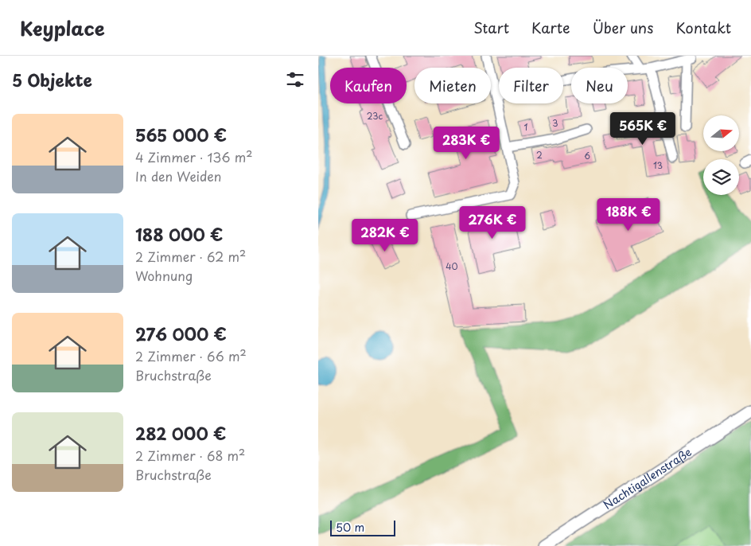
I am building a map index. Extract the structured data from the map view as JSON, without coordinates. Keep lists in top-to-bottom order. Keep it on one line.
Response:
{"streets":{"main road":["Nachtigallenstraße"]},"house_numbers":["23c","3","1","2","6","13","40"],"scale_bar":"50 m","north":"right","page":{"header":"Keyplace","nav":["Start","Karte","Über uns","Kontakt"],"heading":"5 Objekte","chip":["Kaufen","Mieten","Filter","Neu"],"list":[{"name":"565 000 €","note":"4 Zimmer · 136 m² · In den Weiden"},{"name":"188 000 €","note":"2 Zimmer · 62 m² · Wohnung"},{"name":"276 000 €","note":"2 Zimmer · 66 m² · Bruchstraße"},{"name":"282 000 €","note":"2 Zimmer · 68 m² · Bruchstraße"}],"price":["565K €","283K €","188K €","276K €","282K €"],"scale":"50 m"}}
